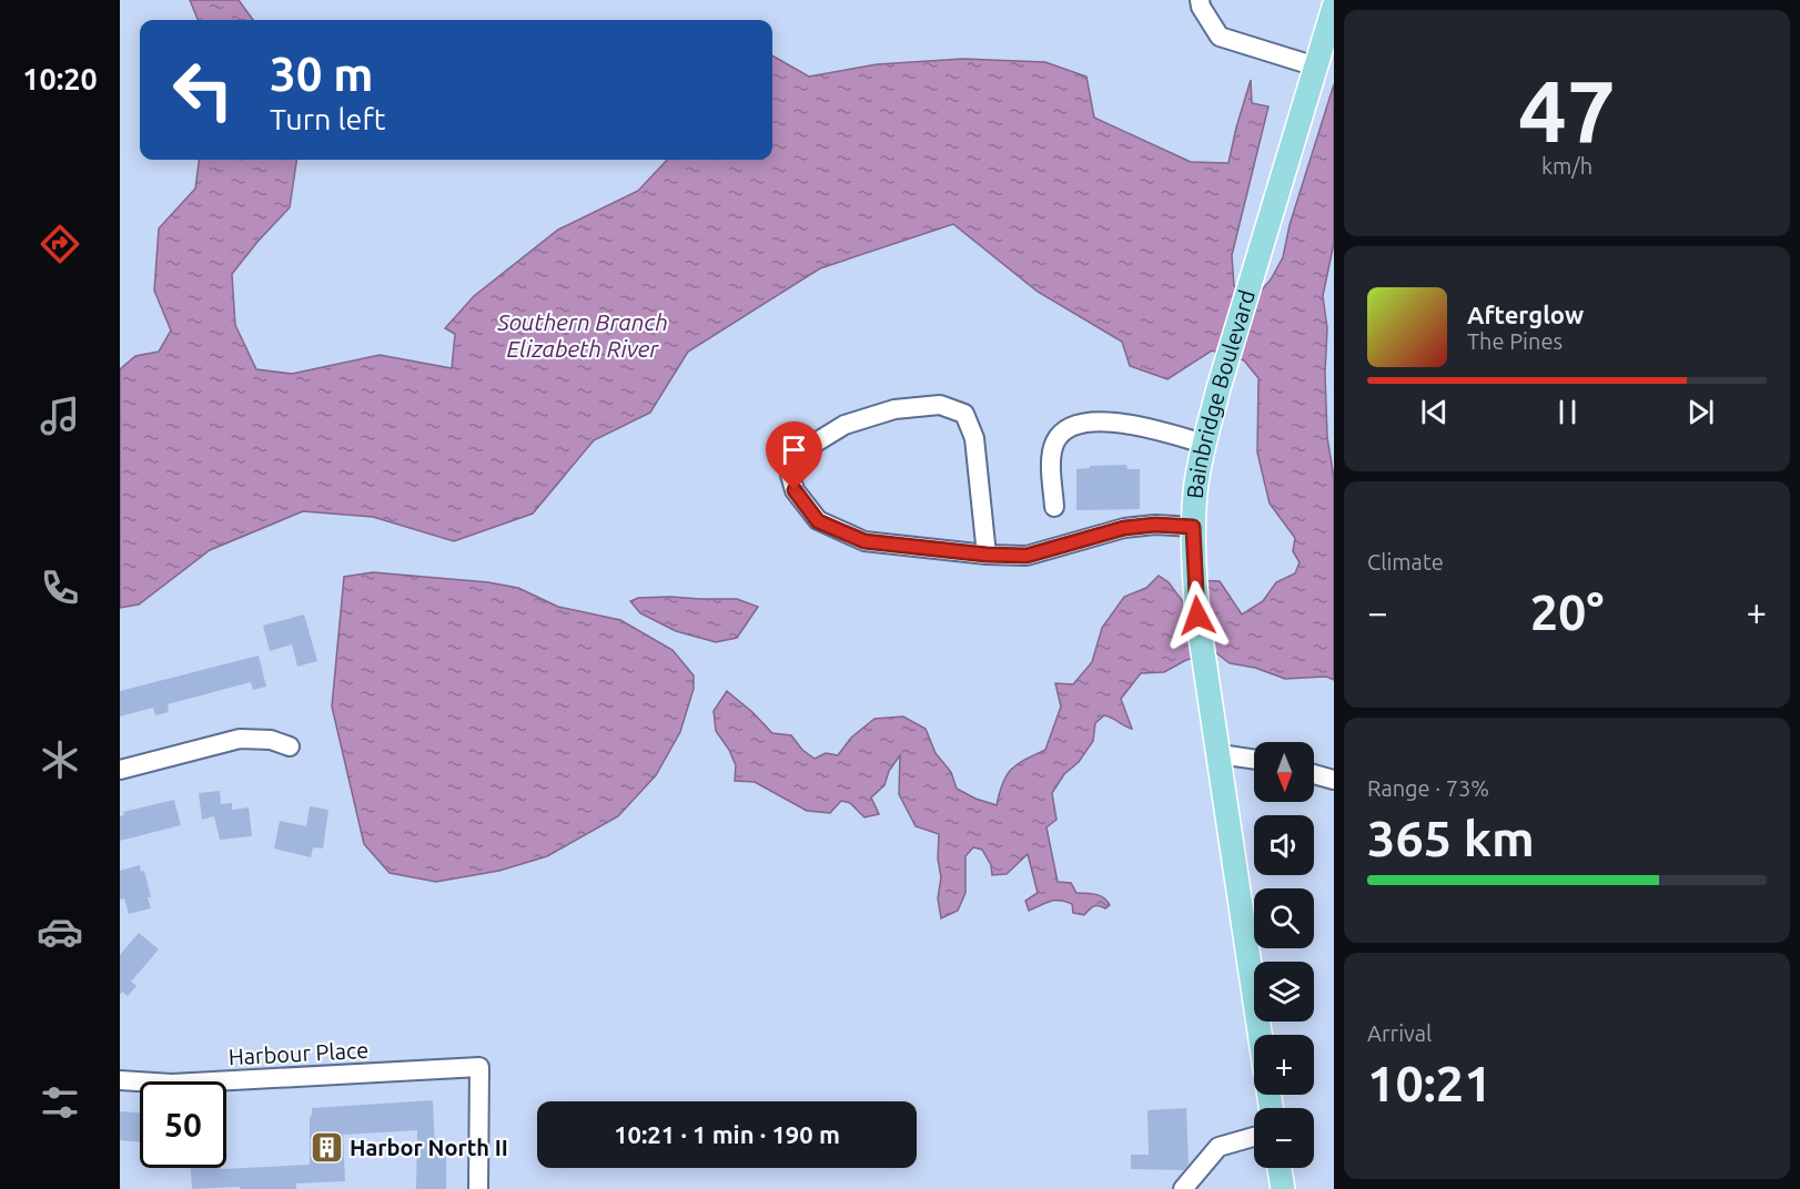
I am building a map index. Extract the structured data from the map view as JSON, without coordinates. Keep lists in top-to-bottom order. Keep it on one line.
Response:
{"streets":{"main road":["Bainbridge Boulevard"],"street":["Harbour Place"]},"water":["Southern Branch Elizabeth River"],"places":{"building":["Harbor North II"]},"north":"bottom","page":{"tabs":"10:20","tile":[["47","km/h"],"Climate",["Range · 73%","365 km"],["Arrival","10:21"]],"turn":["30 m","Turn left"],"song":["Afterglow","The Pines"],"heat":["−","20°","+"],"map_buttons":["+","−"],"limit":"50","trip":"10:21 · 1 min · 190 m"}}
